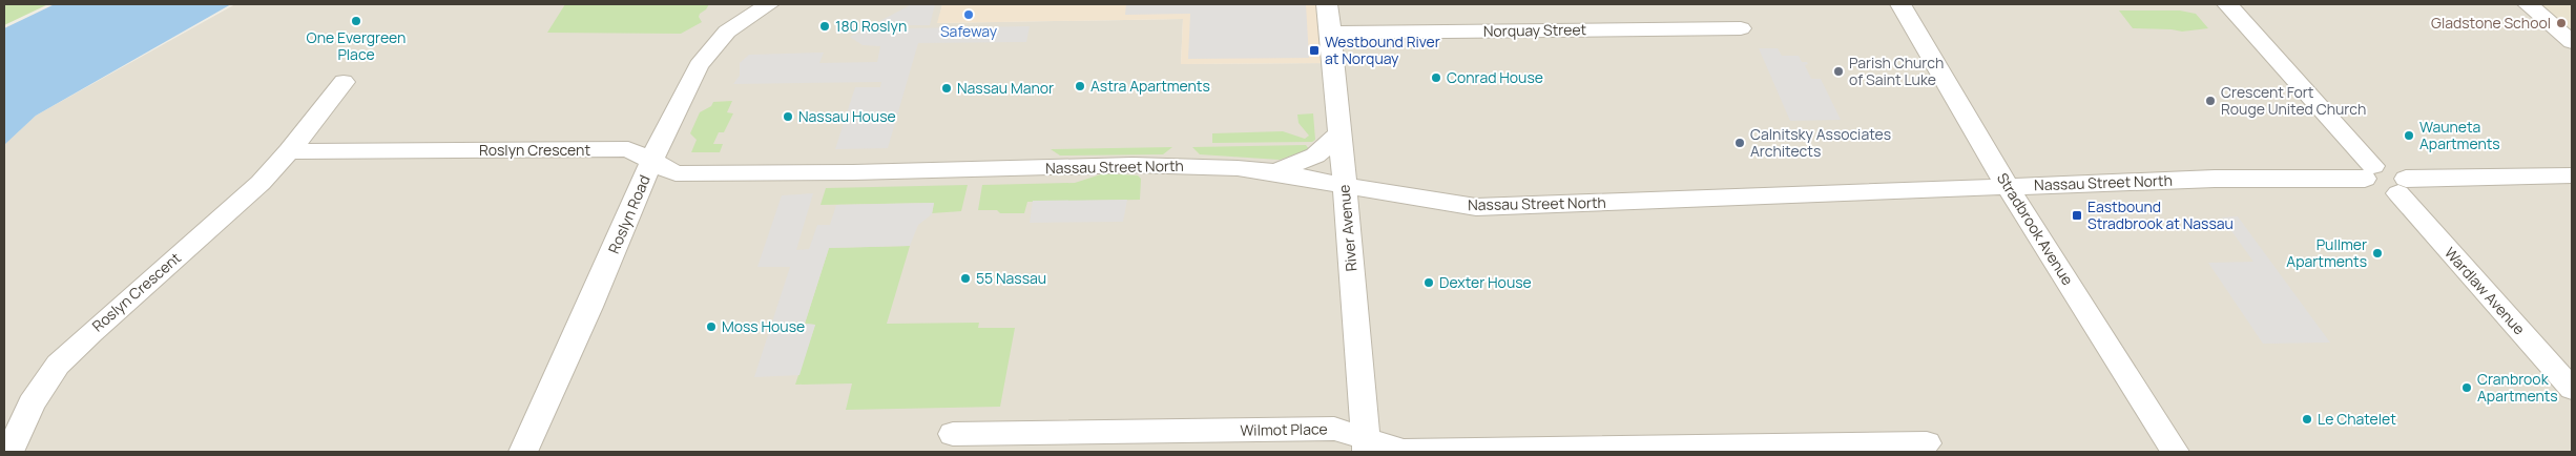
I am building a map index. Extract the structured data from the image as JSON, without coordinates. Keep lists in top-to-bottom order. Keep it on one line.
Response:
{"streets":{"street":["Norquay Street","Roslyn Crescent","Nassau Street North","Roslyn Road","River Avenue","Stradbrook Avenue","Wardlaw Avenue","Wilmot Place"]},"crossings":[["Norquay Street","River Avenue"],["Roslyn Crescent","Nassau Street North"],["Roslyn Crescent","Roslyn Road"],["Nassau Street North","Roslyn Road"],["Nassau Street North","River Avenue"],["Nassau Street North","Stradbrook Avenue"],["River Avenue","Wilmot Place"]],"places":{"other":["Safeway","One Evergreen Place","Gladstone School","180 Roslyn","Parish Church of Saint Luke","Conrad House","Astra Apartments","Nassau Manor","Crescent Fort Rouge United Church","Nassau House","Wauneta Apartments","Calnitsky Associates Architects","Pullmer Apartments","55 Nassau","Dexter House","Moss House","Cranbrook Apartments","Le Chatelet"],"transit":["Westbound River at Norquay","Eastbound Stradbrook at Nassau"]}}
